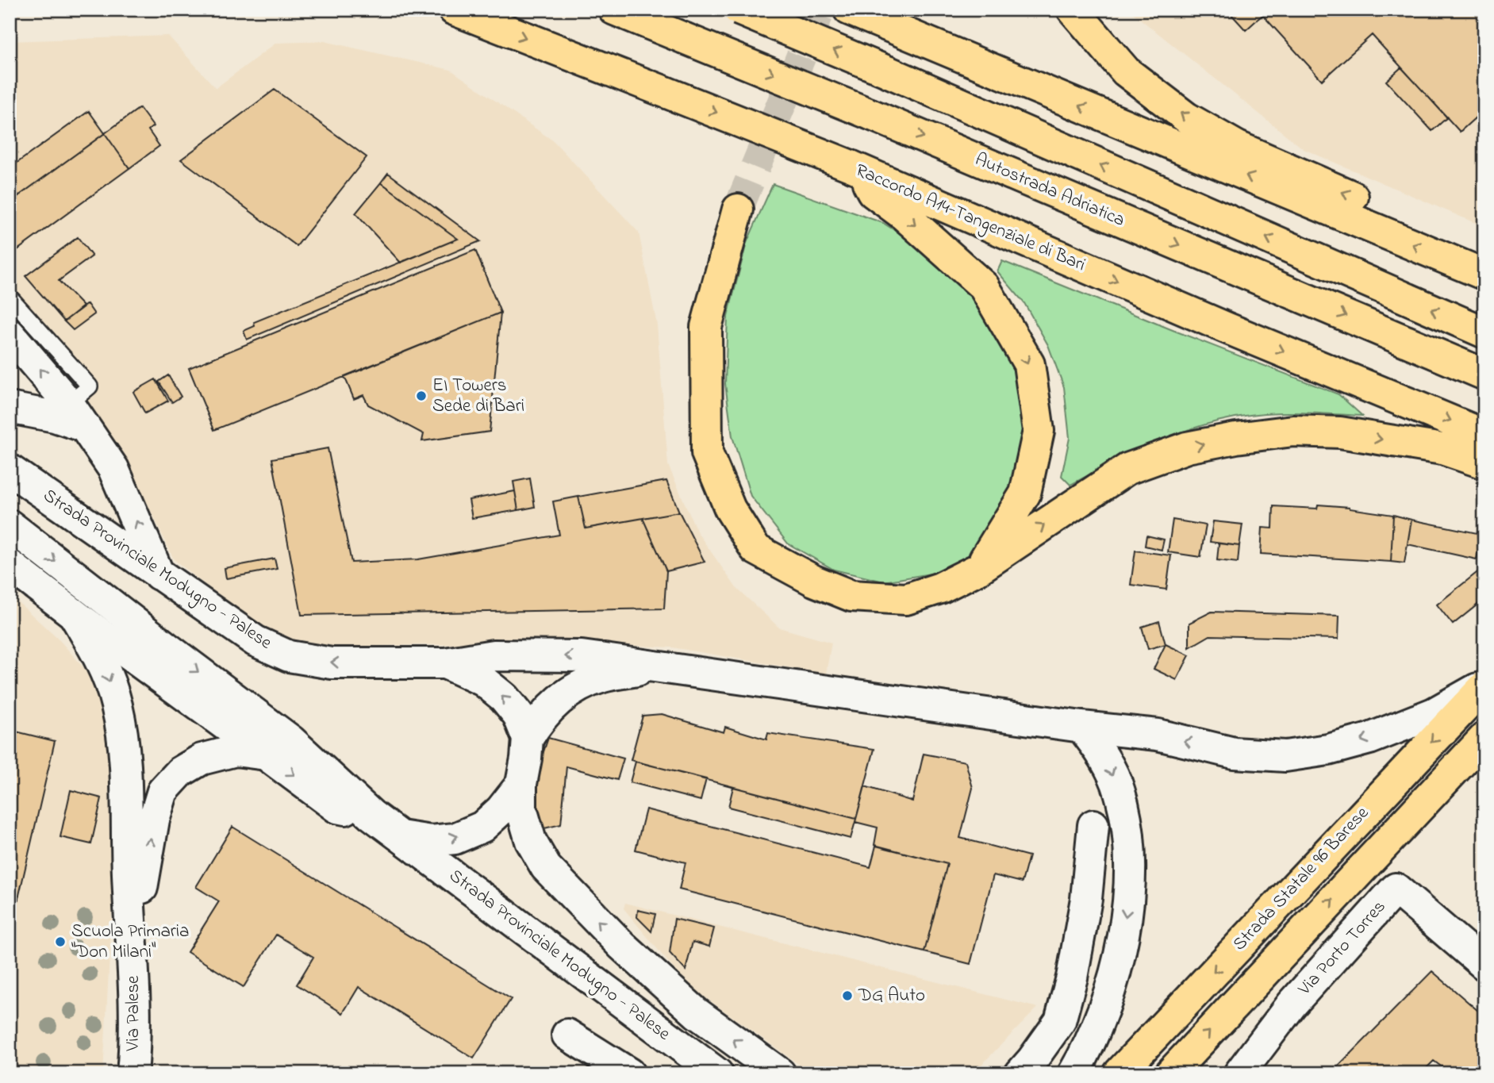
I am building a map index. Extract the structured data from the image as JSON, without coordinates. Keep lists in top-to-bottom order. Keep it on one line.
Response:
{"streets":{"main road":["Autostrada Adriatica","Raccordo A14-Tangenziale di Bari","Strada Provinciale Modugno - Palese","Strada Statale 96 Barese","Via Porto Torres","Via Palese"]},"places":["EI Towers Sede di Bari","Scuola Primaria \"Don Milani\"","DG Auto"]}
